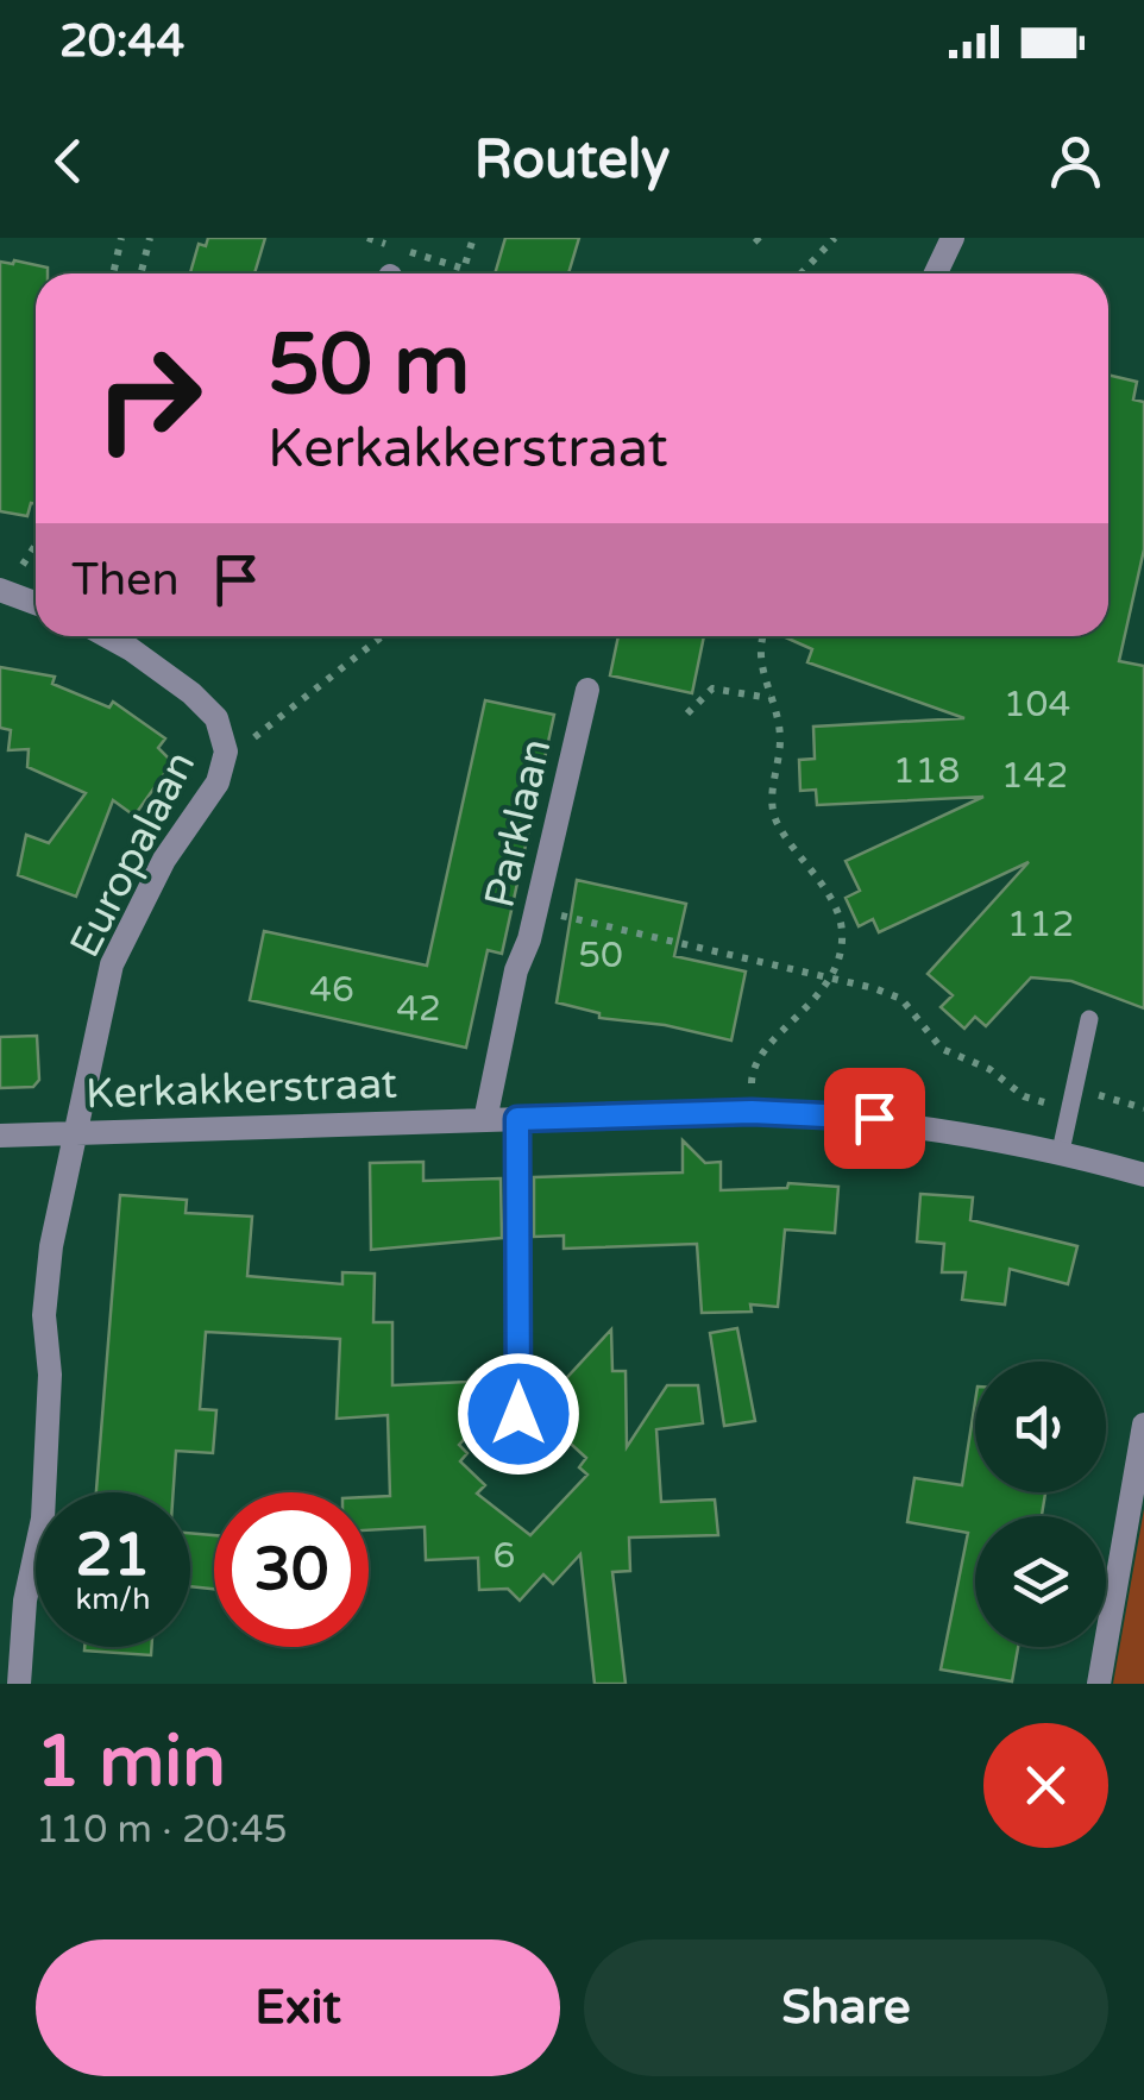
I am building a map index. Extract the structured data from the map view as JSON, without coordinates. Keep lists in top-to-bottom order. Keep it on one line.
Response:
{"streets":{"street":["Parklaan","Europalaan","Kerkakkerstraat"]},"crossings":[["Parklaan","Kerkakkerstraat"],["Europalaan","Kerkakkerstraat"]],"house_numbers":["104","118","142","112","50","46","42","6"],"page":{"status":"20:44","header":"Routely","turn":["50 m","Kerkakkerstraat"],"then":"Then","speed":"21 km/h","limit":"30","heading":["1 min","110 m · 20:45"],"buttons":["Exit","Share"]}}
